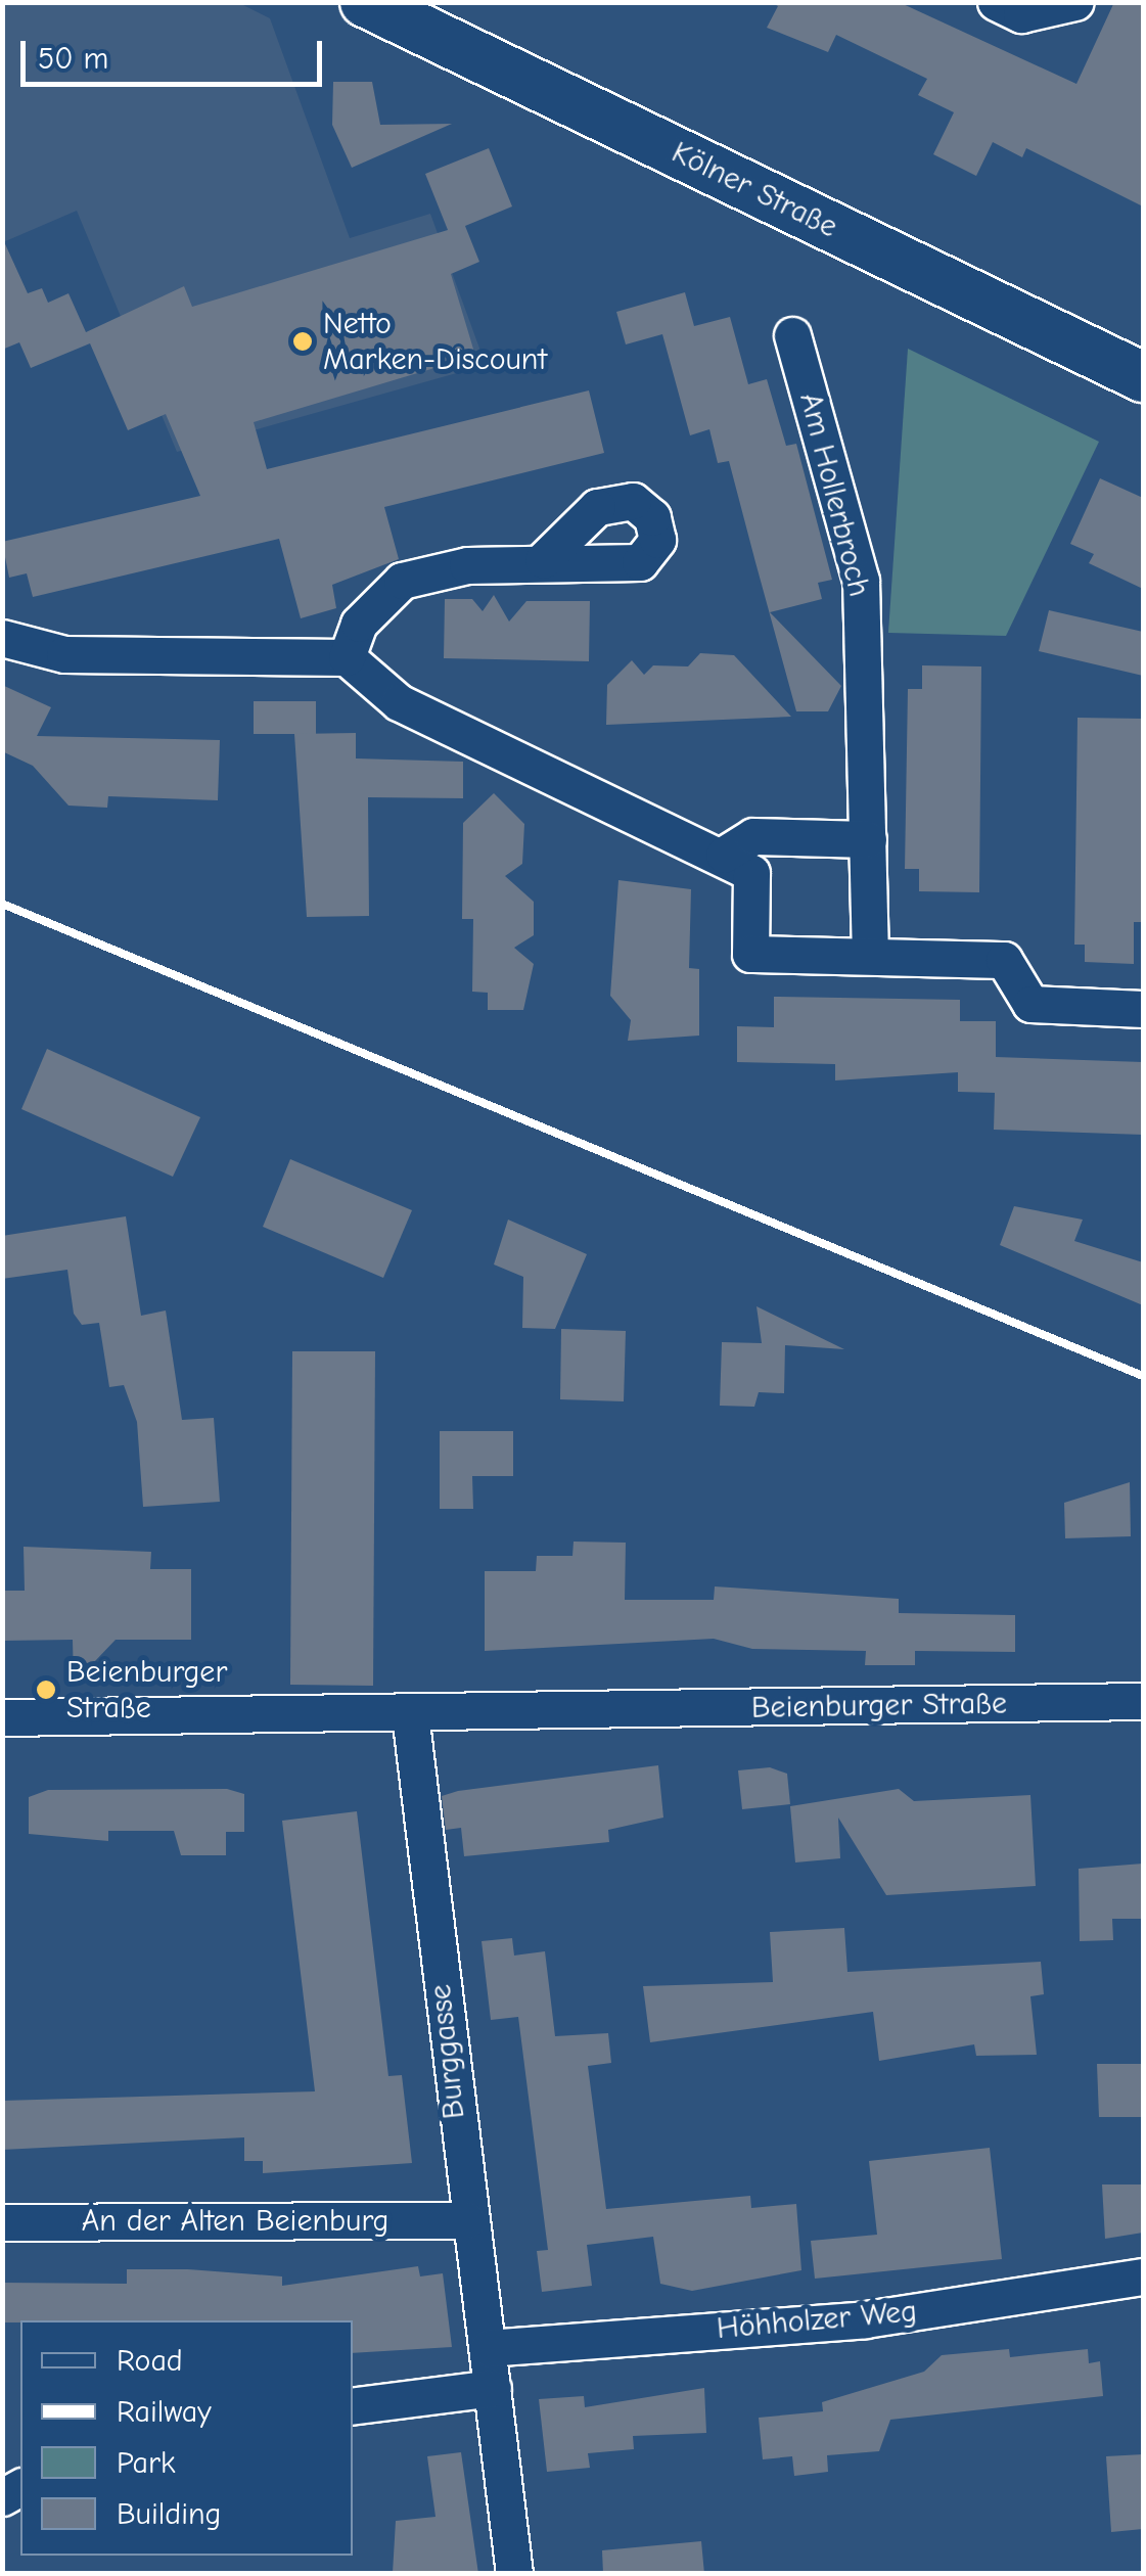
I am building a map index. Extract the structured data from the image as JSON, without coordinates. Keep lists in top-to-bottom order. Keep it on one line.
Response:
{"streets":{"main road":["Kölner Straße"],"street":["Am Hollerbroch","Beienburger Straße","Burggasse","An der Alten Beienburg","Höhholzer Weg"]},"crossings":[["Beienburger Straße","Burggasse"],["Burggasse","An der Alten Beienburg"],["Burggasse","Höhholzer Weg"]],"places":["Netto Marken-Discount","Beienburger Straße"],"legend":["Road","Railway","Park","Building"],"scale_bar":"50 m"}
